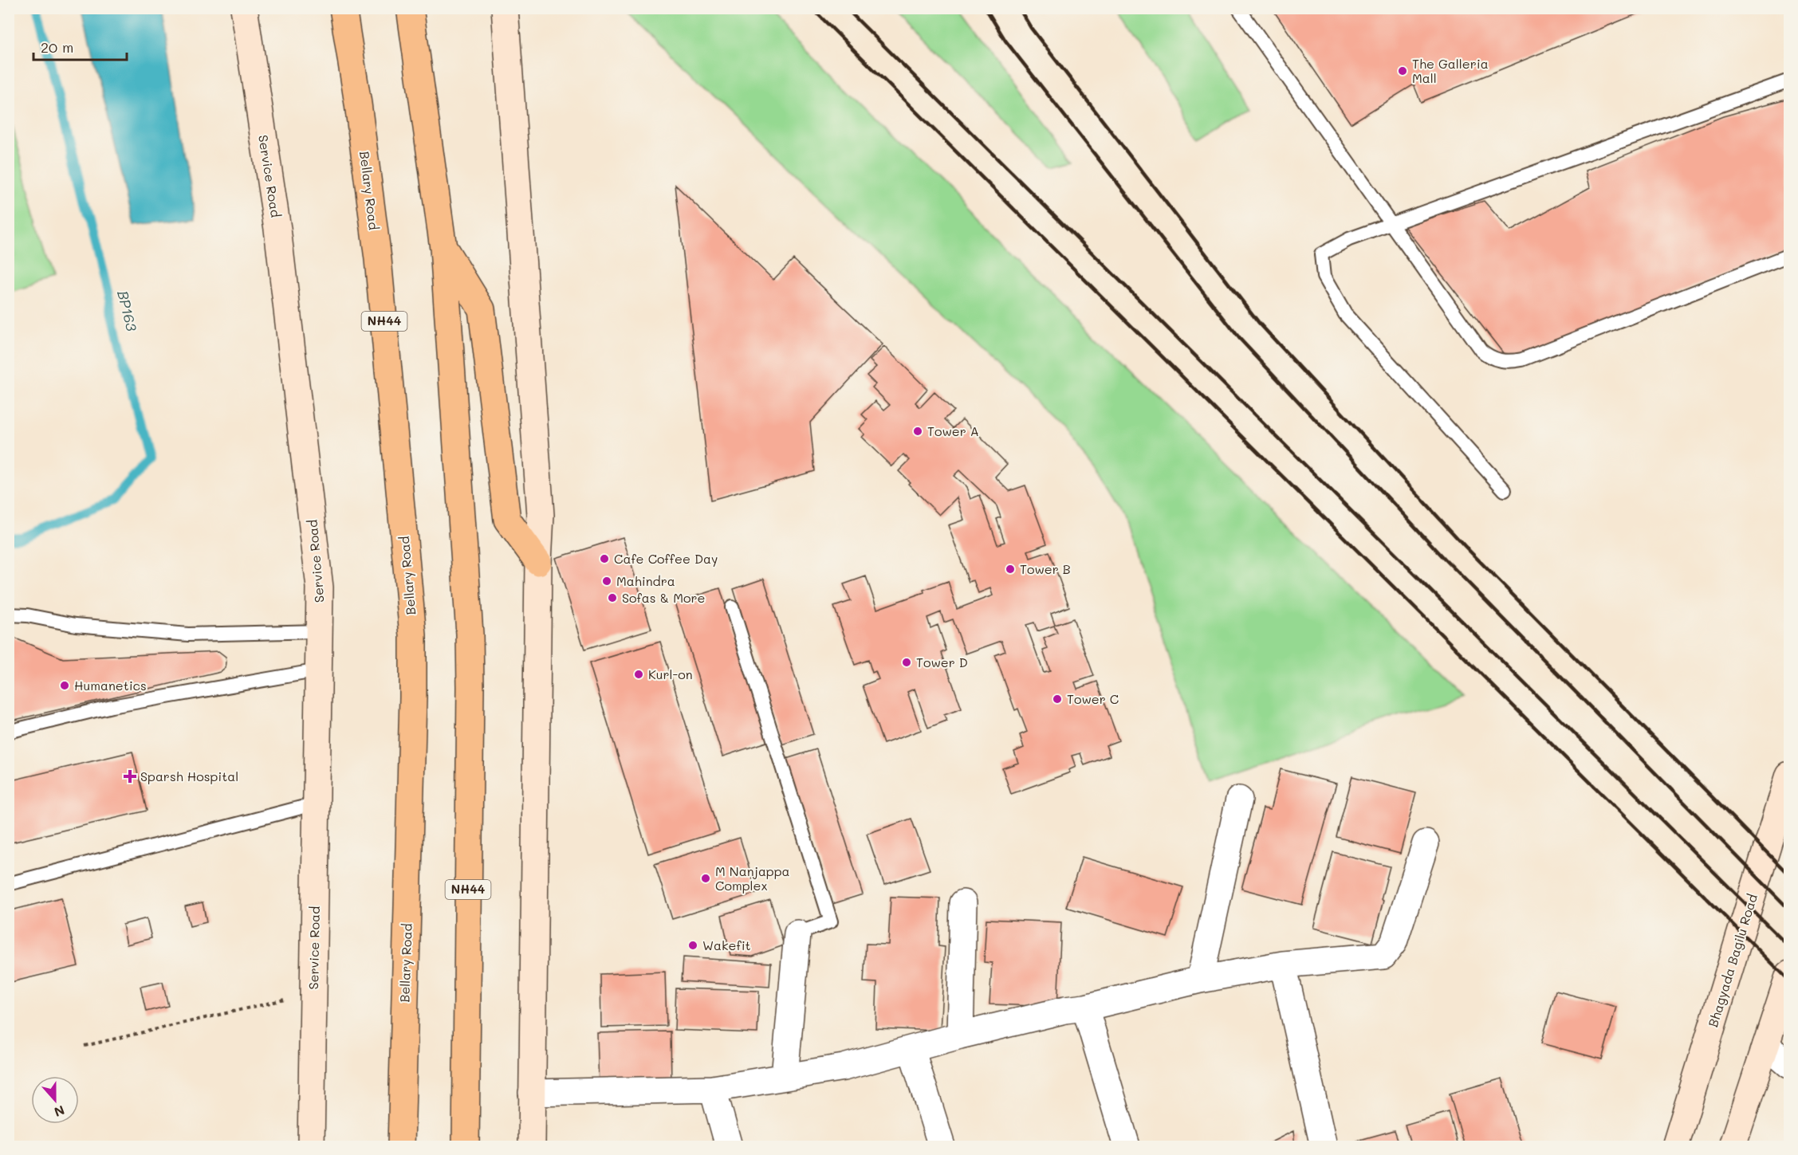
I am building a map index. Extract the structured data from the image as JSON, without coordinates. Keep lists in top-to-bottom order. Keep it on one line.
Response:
{"streets":{"highway":["Bellary Road","NH44"],"main road":["Service Road","Bhagyada Bagilu Road"]},"water":["BP163"],"places":{"other":["The Galleria Mall","Tower A","Cafe Coffee Day","Tower B","Mahindra","Sofas & More","Tower D","Kurl-on","Humanetics","Tower C","M Nanjappa Complex","Wakefit"],"health":["Sparsh Hospital"]},"scale_bar":"20 m","north":"bottom"}
